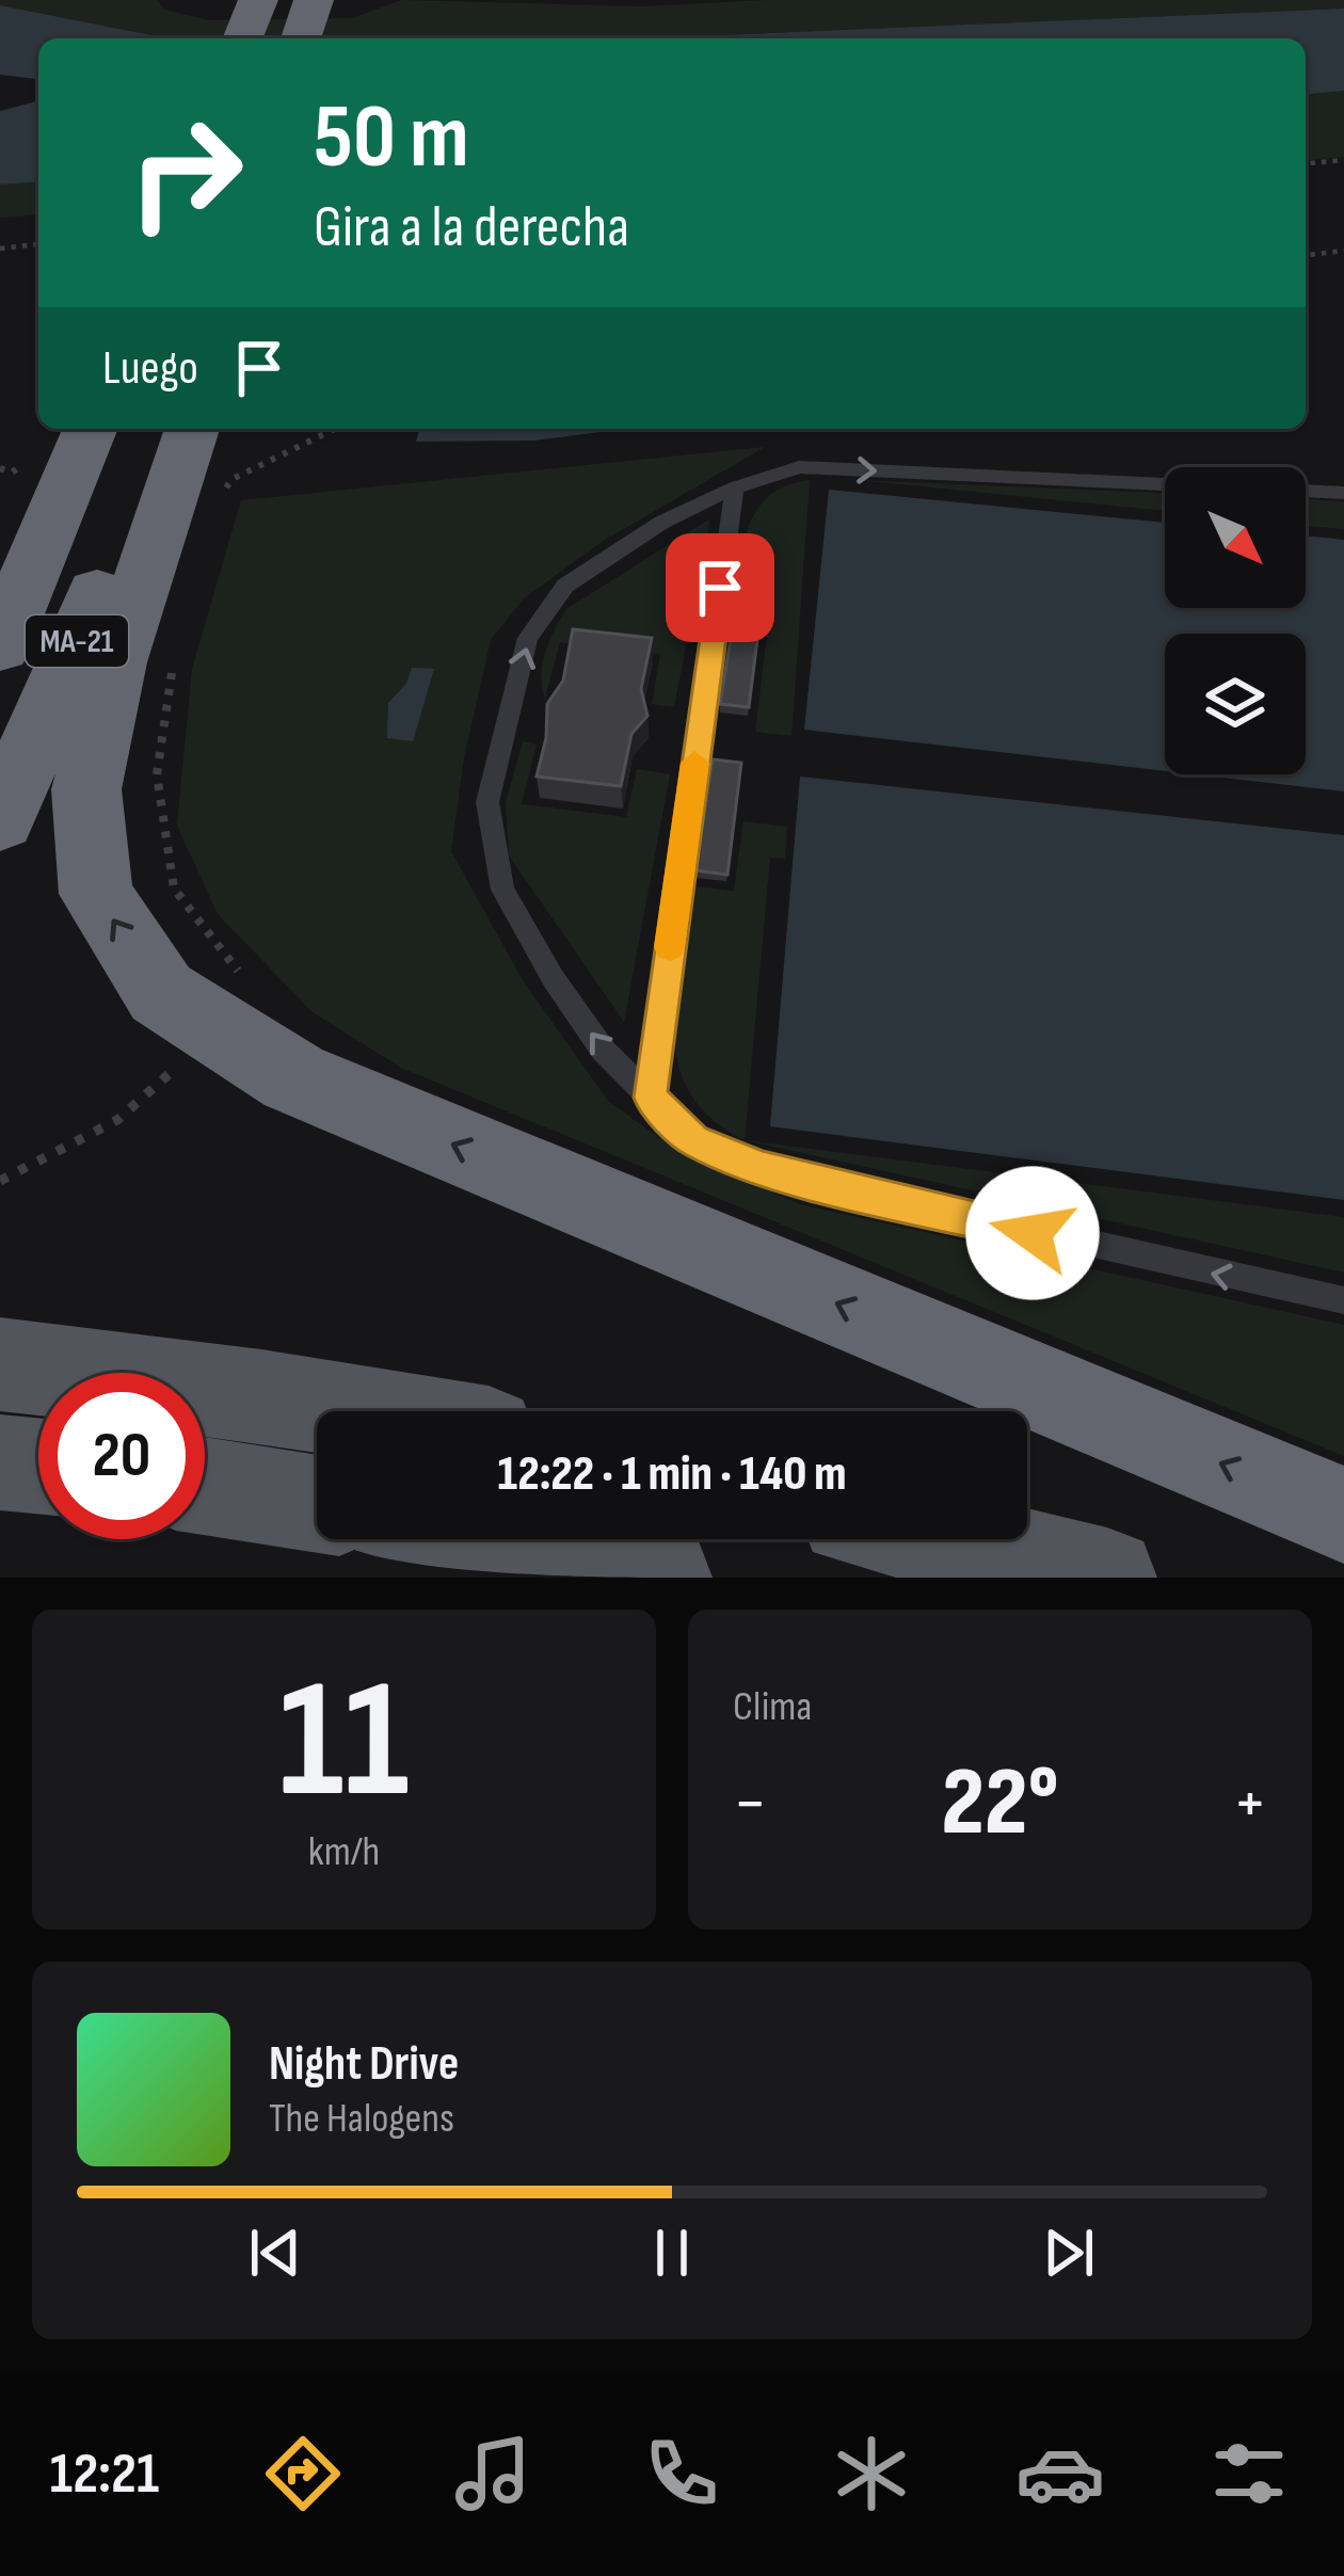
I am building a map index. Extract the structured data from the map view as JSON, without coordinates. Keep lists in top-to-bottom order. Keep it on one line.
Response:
{"streets":{"highway":["MA-21"]},"north":"bottom right","page":{"turn":["50 m","Gira a la derecha"],"then":"Luego","limit":"20","trip":"12:22 · 1 min · 140 m","tile":[["11","km/h"],"Clima"],"heat":["−","22°","+"],"song":["Night Drive","The Halogens"],"tabs":"12:21"}}
